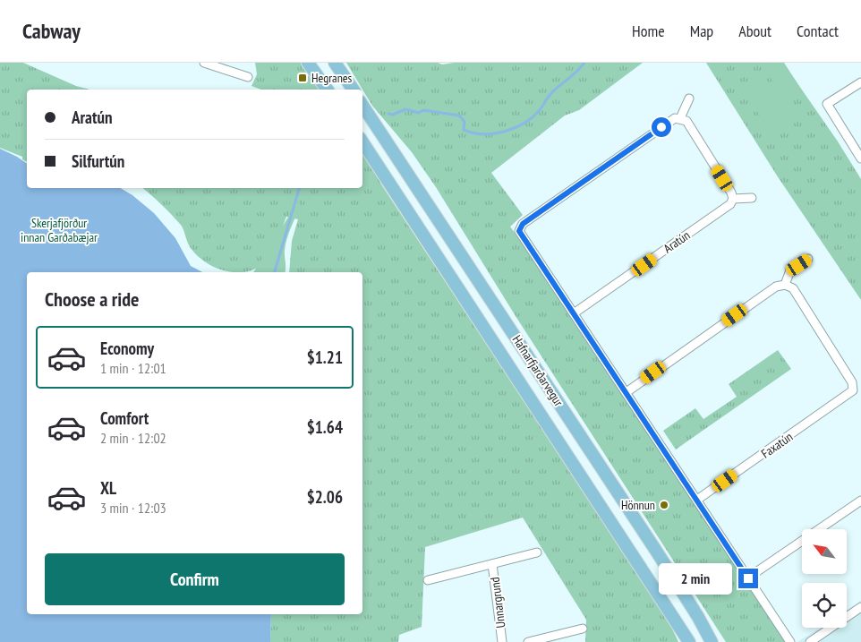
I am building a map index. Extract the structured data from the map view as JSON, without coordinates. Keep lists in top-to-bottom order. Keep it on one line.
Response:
{"streets":{"main road":["Hafnarfjarðarvegur"],"street":["Aratún","Faxatún","Unnargrund"]},"parks":["Skerjafjörður innan Garðabæjar"],"places":{"transit":["Hegranes"],"other":["Hönnun"]},"north":"top left","page":{"header":"Cabway","nav":["Home","Map","About","Contact"],"banner":["Aratún","Silfurtún"],"heading":"Choose a ride","list":[{"name":"Economy","note":"1 min · 12:01","value":"$1.21"},{"name":"Comfort","note":"2 min · 12:02","value":"$1.64"},{"name":"XL","note":"3 min · 12:03","value":"$2.06"}],"buttons":"Confirm","bubble":"2 min"}}
